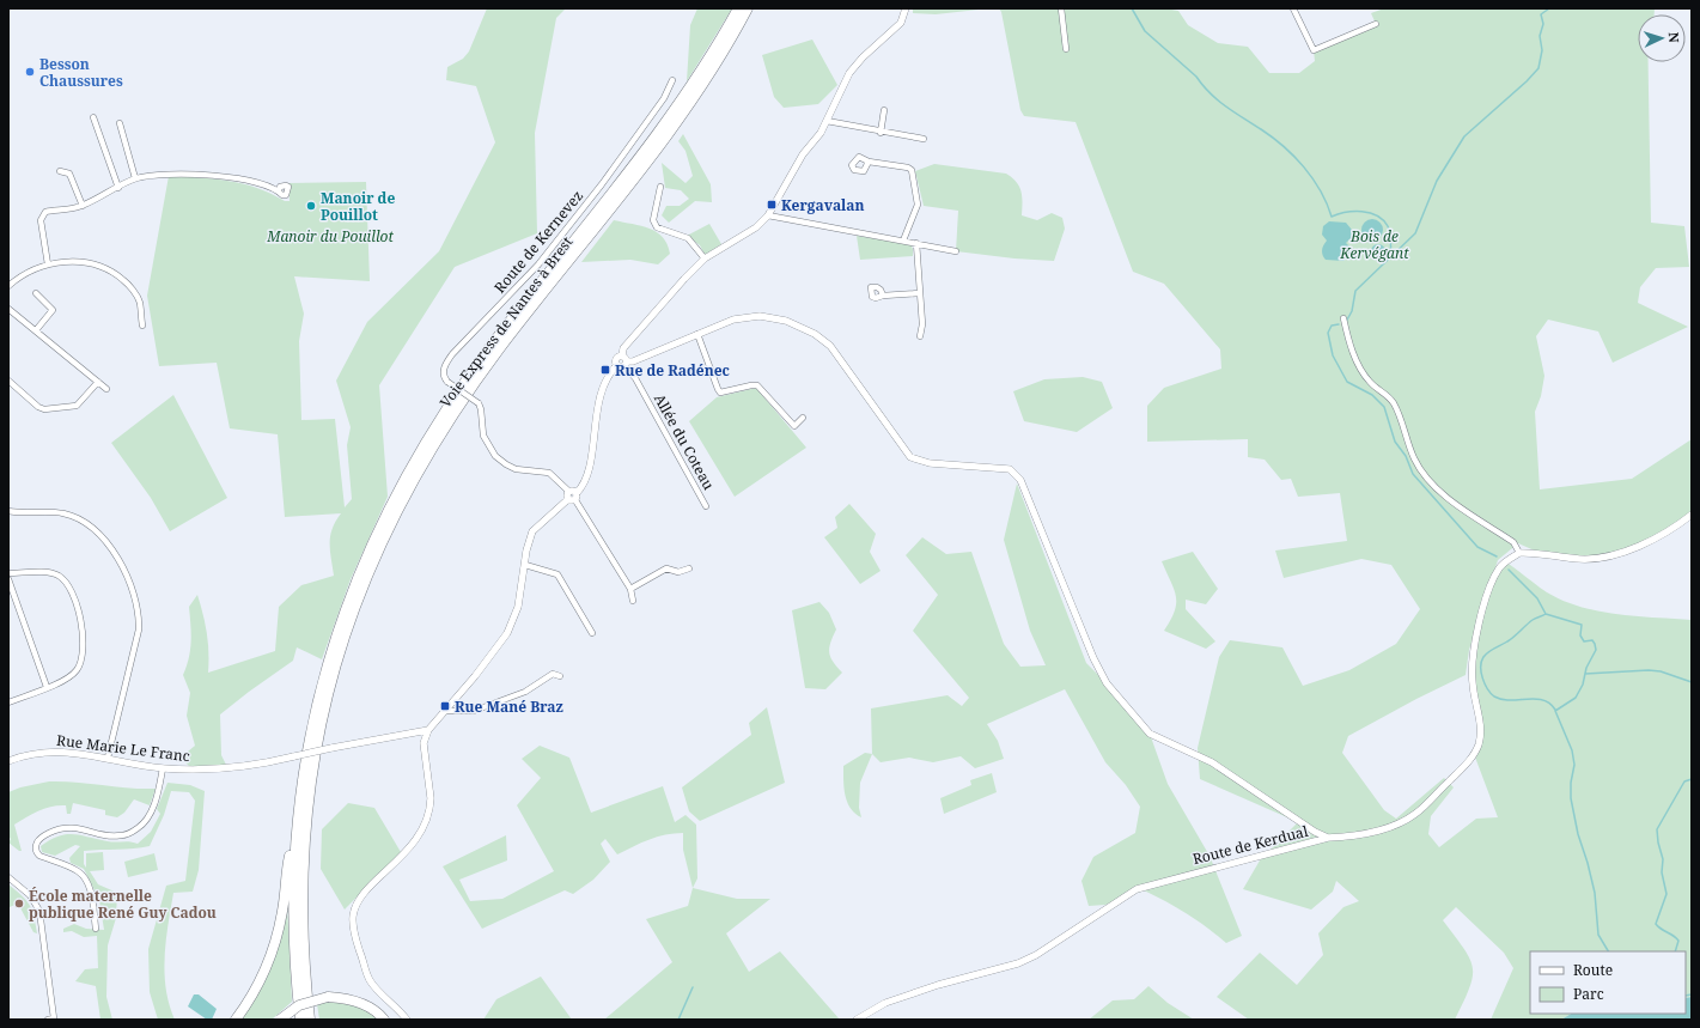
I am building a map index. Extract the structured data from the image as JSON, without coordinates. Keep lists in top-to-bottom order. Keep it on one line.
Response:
{"streets":{"highway":["Voie Express de Nantes à Brest"],"street":["Route de Kernevez","Allée du Coteau","Rue Marie Le Franc","Route de Kerdual"]},"parks":["Manoir du Pouillot","Bois de Kervégant"],"places":{"other":["Besson Chaussures","Manoir de Pouillot","École maternelle publique René Guy Cadou"],"transit":["Kergavalan","Rue de Radénec","Rue Mané Braz"]},"legend":["Route","Parc"],"north":"right"}
